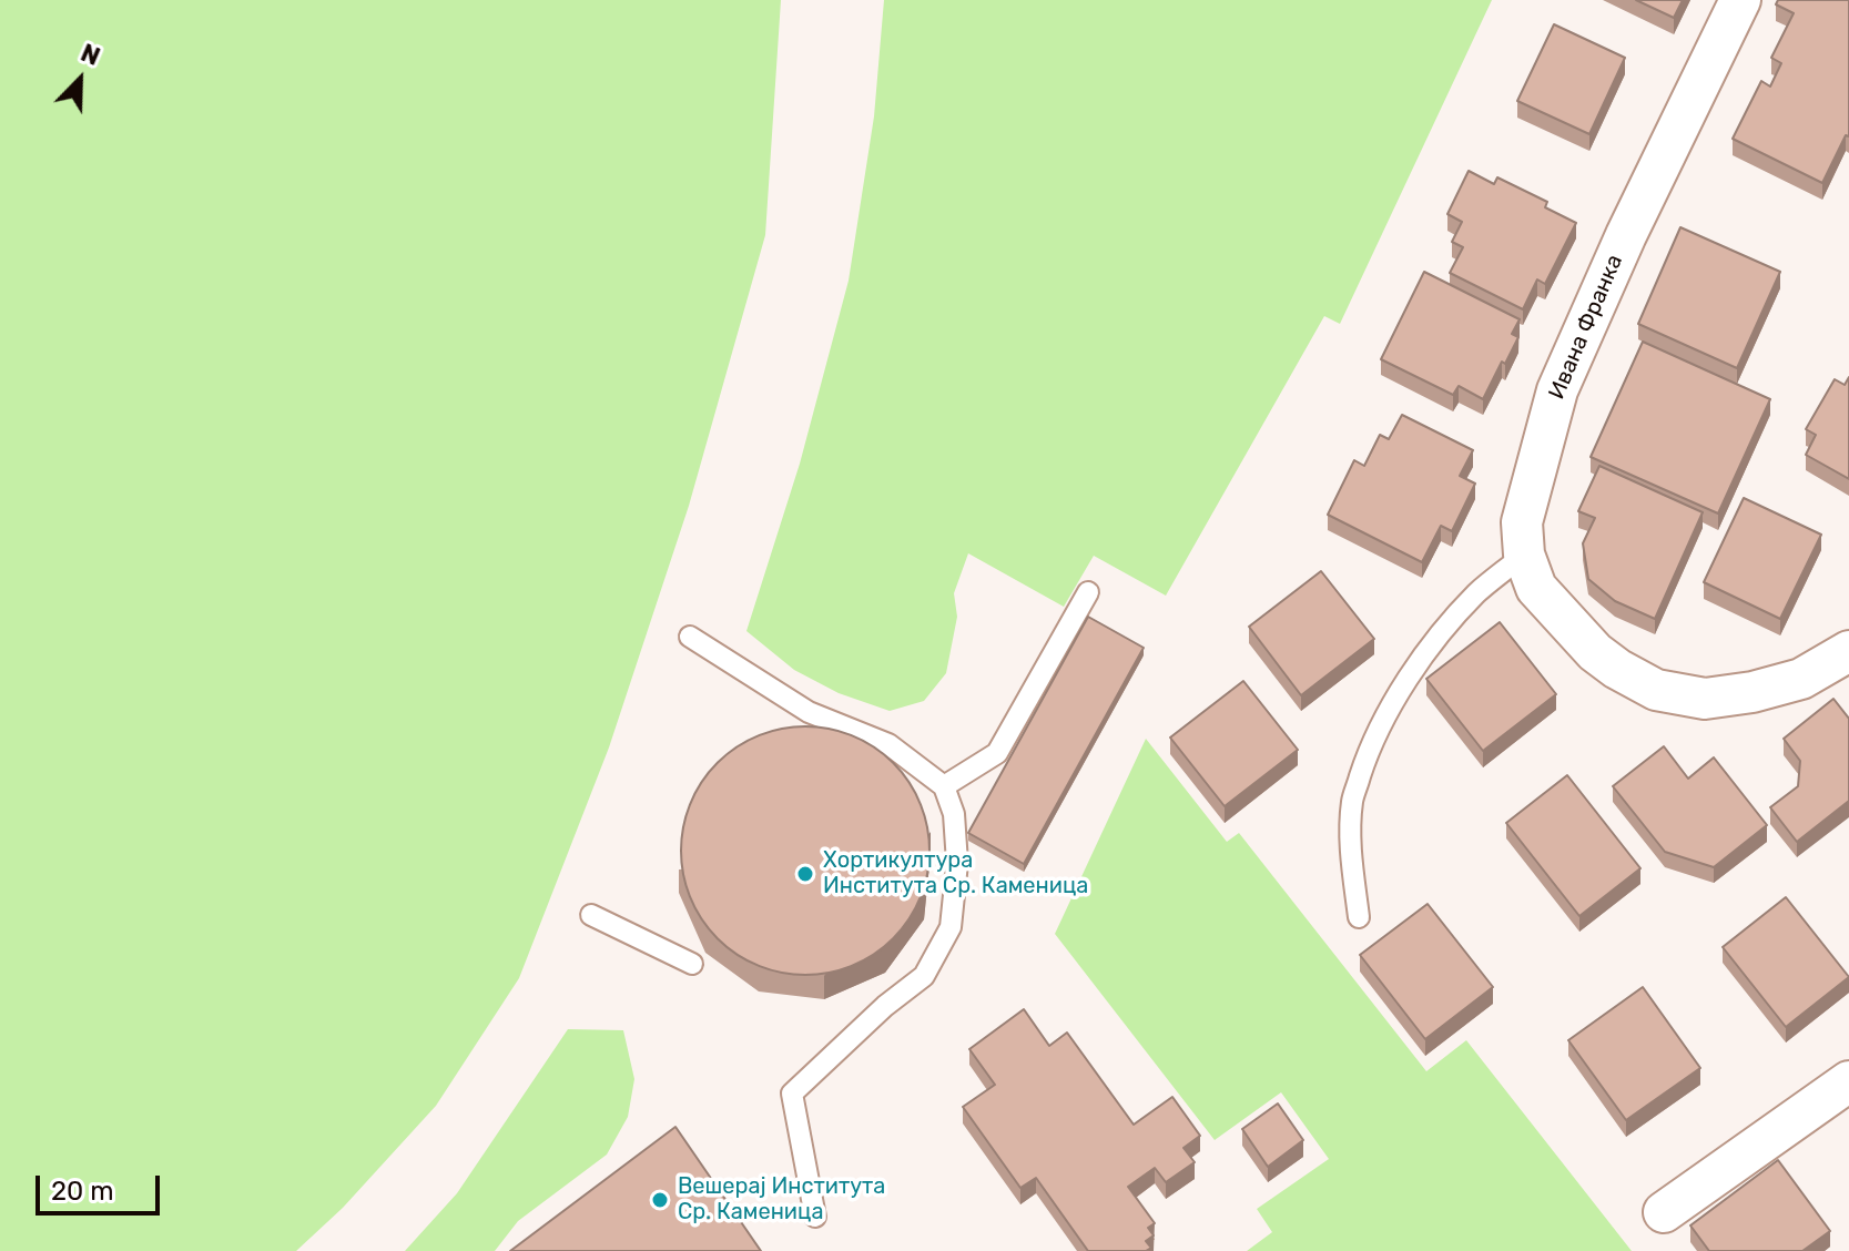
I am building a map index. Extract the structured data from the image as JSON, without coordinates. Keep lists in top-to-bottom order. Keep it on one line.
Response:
{"streets":{"street":["Ивана Франка"]},"places":["Хортикултура Института Ср. Каменица","Вешерај Института Ср. Каменица"],"scale_bar":"20 m","north":"top right"}
